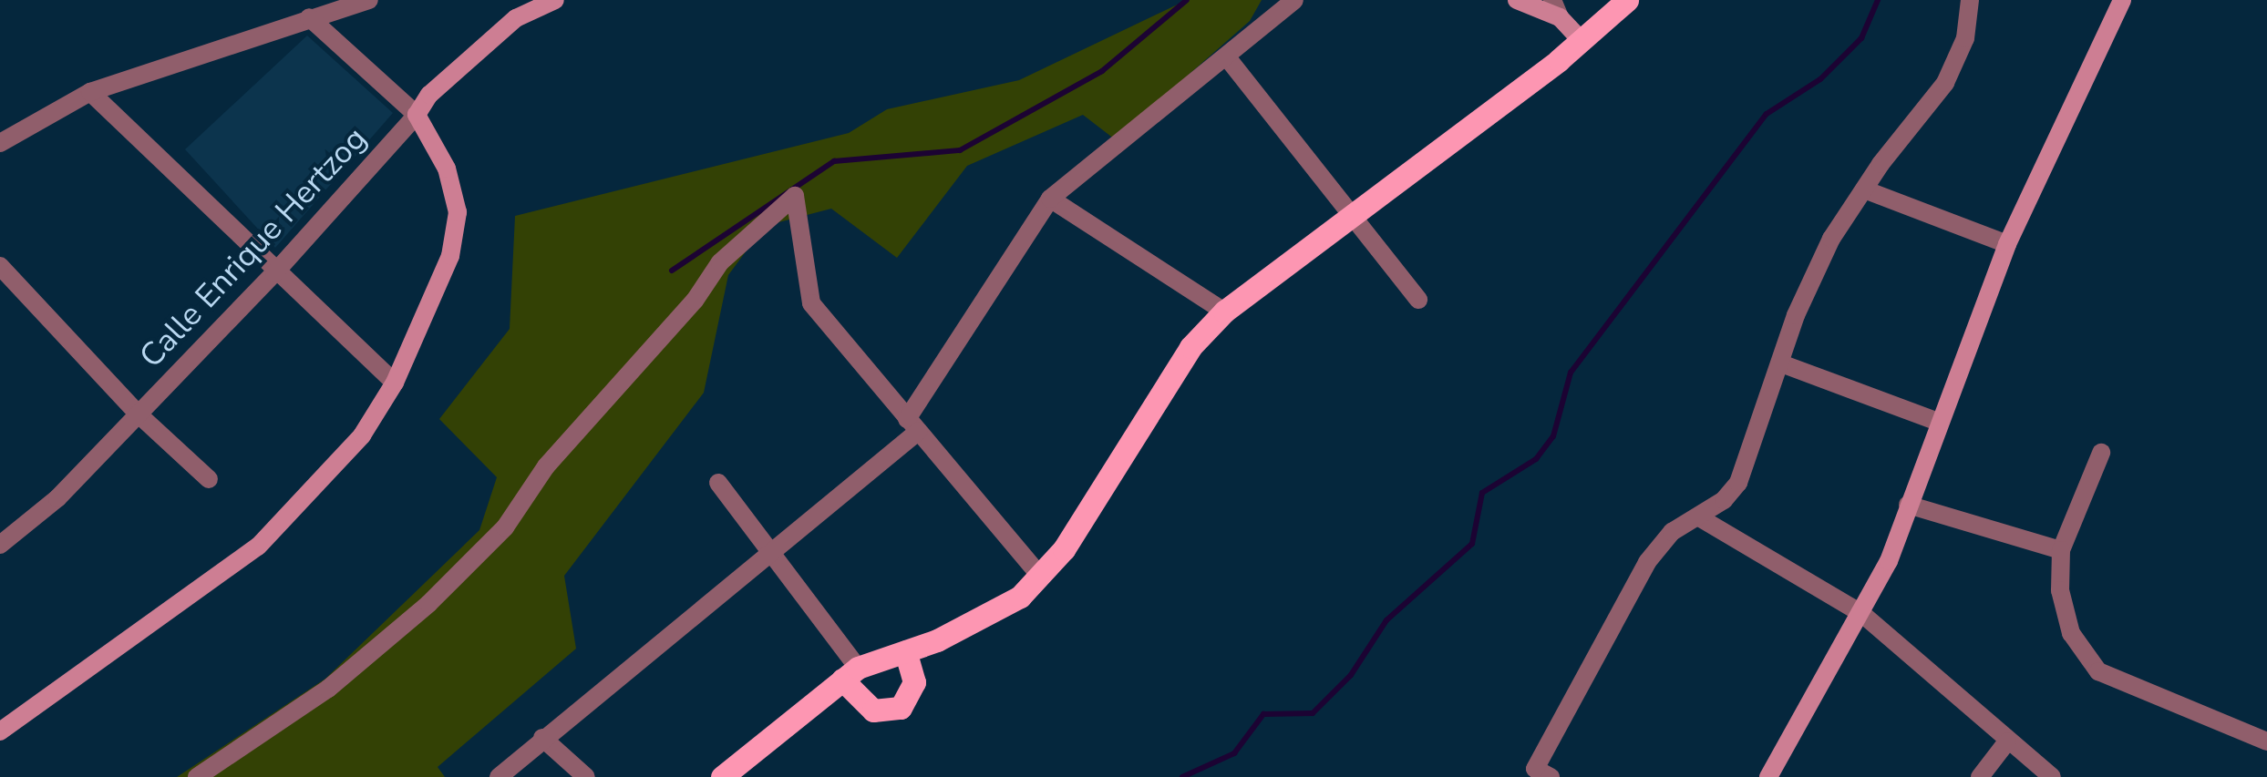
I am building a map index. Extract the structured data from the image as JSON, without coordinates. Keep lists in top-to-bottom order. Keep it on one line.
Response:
{"streets":{"street":["Calle Enrique Hertzog"]}}
